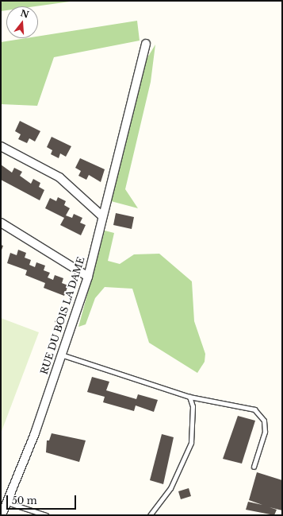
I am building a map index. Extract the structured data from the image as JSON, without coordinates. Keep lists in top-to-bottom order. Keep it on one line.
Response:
{"streets":{"street":["RUE DU BOIS LA DAME"]},"scale_bar":"50 m","north":"top"}
